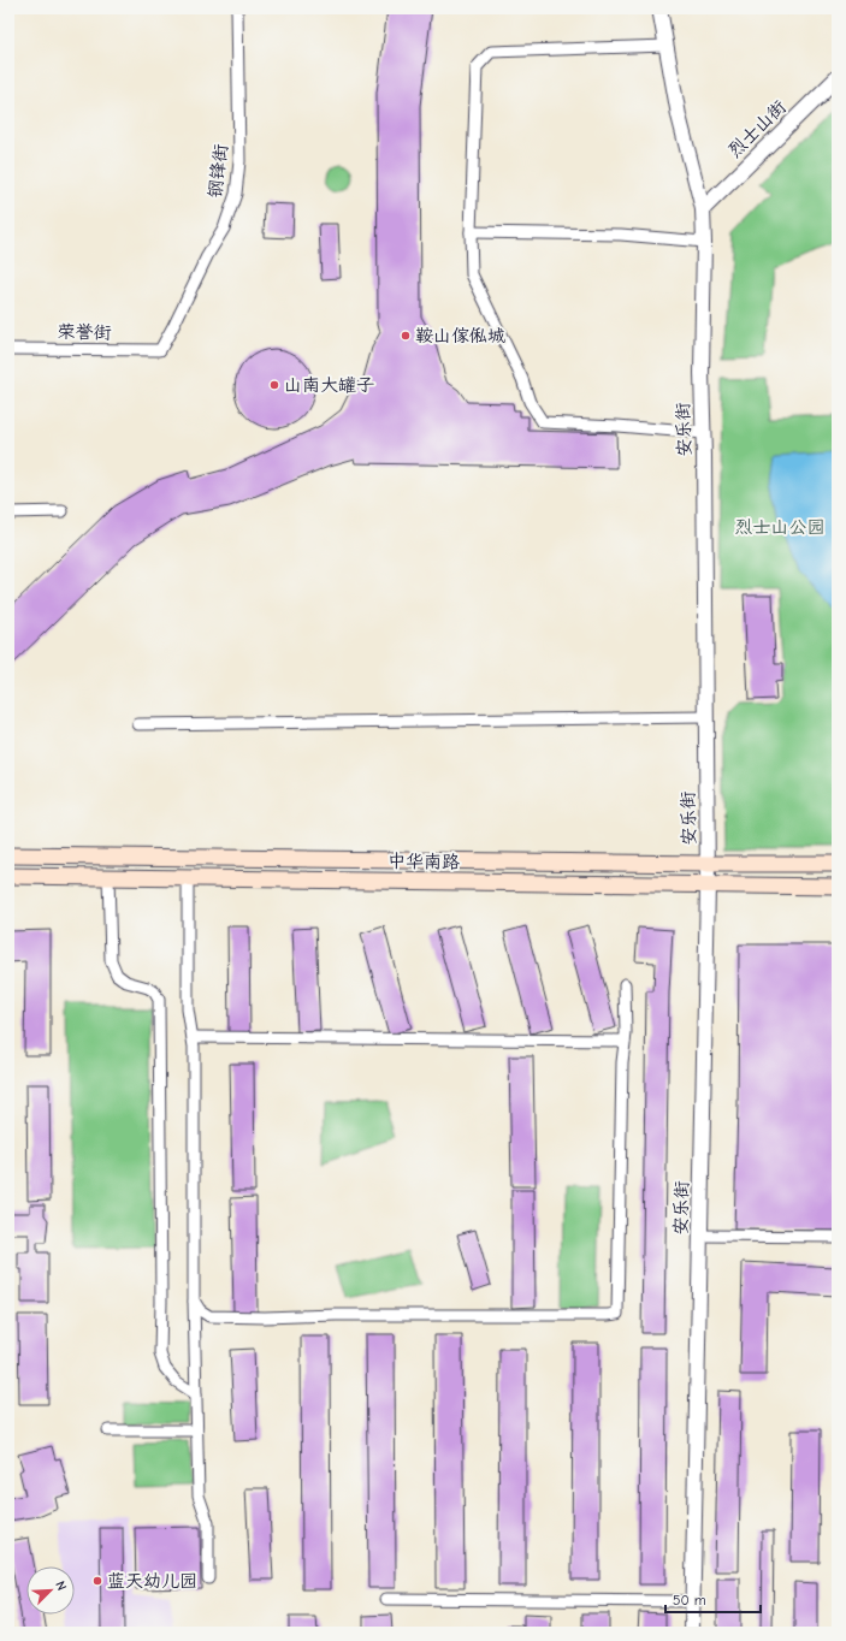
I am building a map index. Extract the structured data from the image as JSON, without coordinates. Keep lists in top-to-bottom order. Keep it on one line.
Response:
{"streets":{"main road":["中华南路"],"street":["烈士山街","钢锋街","荣誉街","安乐街"]},"crossings":[["烈士山街","安乐街"],["钢锋街","荣誉街"],["安乐街","中华南路"]],"parks":["烈士山公园"],"places":["鞍山傢俬城","山南大罐子","蓝天幼儿园"],"scale_bar":"50 m","north":"top right"}
